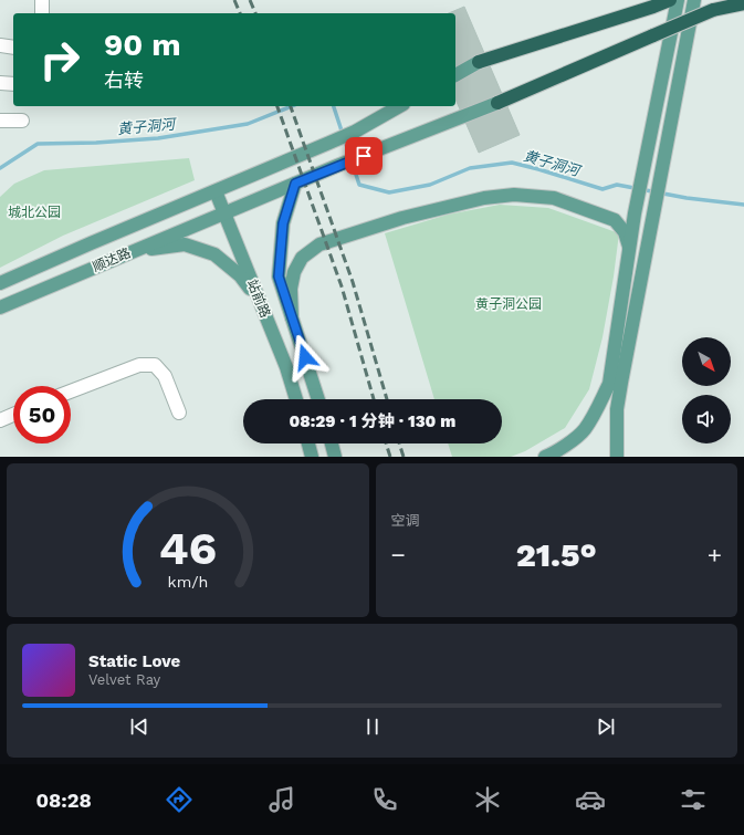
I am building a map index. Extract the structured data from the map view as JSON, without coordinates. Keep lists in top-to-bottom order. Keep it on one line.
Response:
{"streets":{"main road":["顺达路","站前路"]},"crossings":[["顺达路","站前路"]],"water":["黄子洞河"],"parks":["城北公园","黄子洞公园"],"north":"bottom right","page":{"turn":["90 m","右转"],"limit":"50","trip":"08:29 · 1 分钟 · 130 m","tile":"空调","heat":["−","21.5°","+"],"song":["Static Love","Velvet Ray"],"tabs":"08:28","gauge":["46","km/h"]}}
